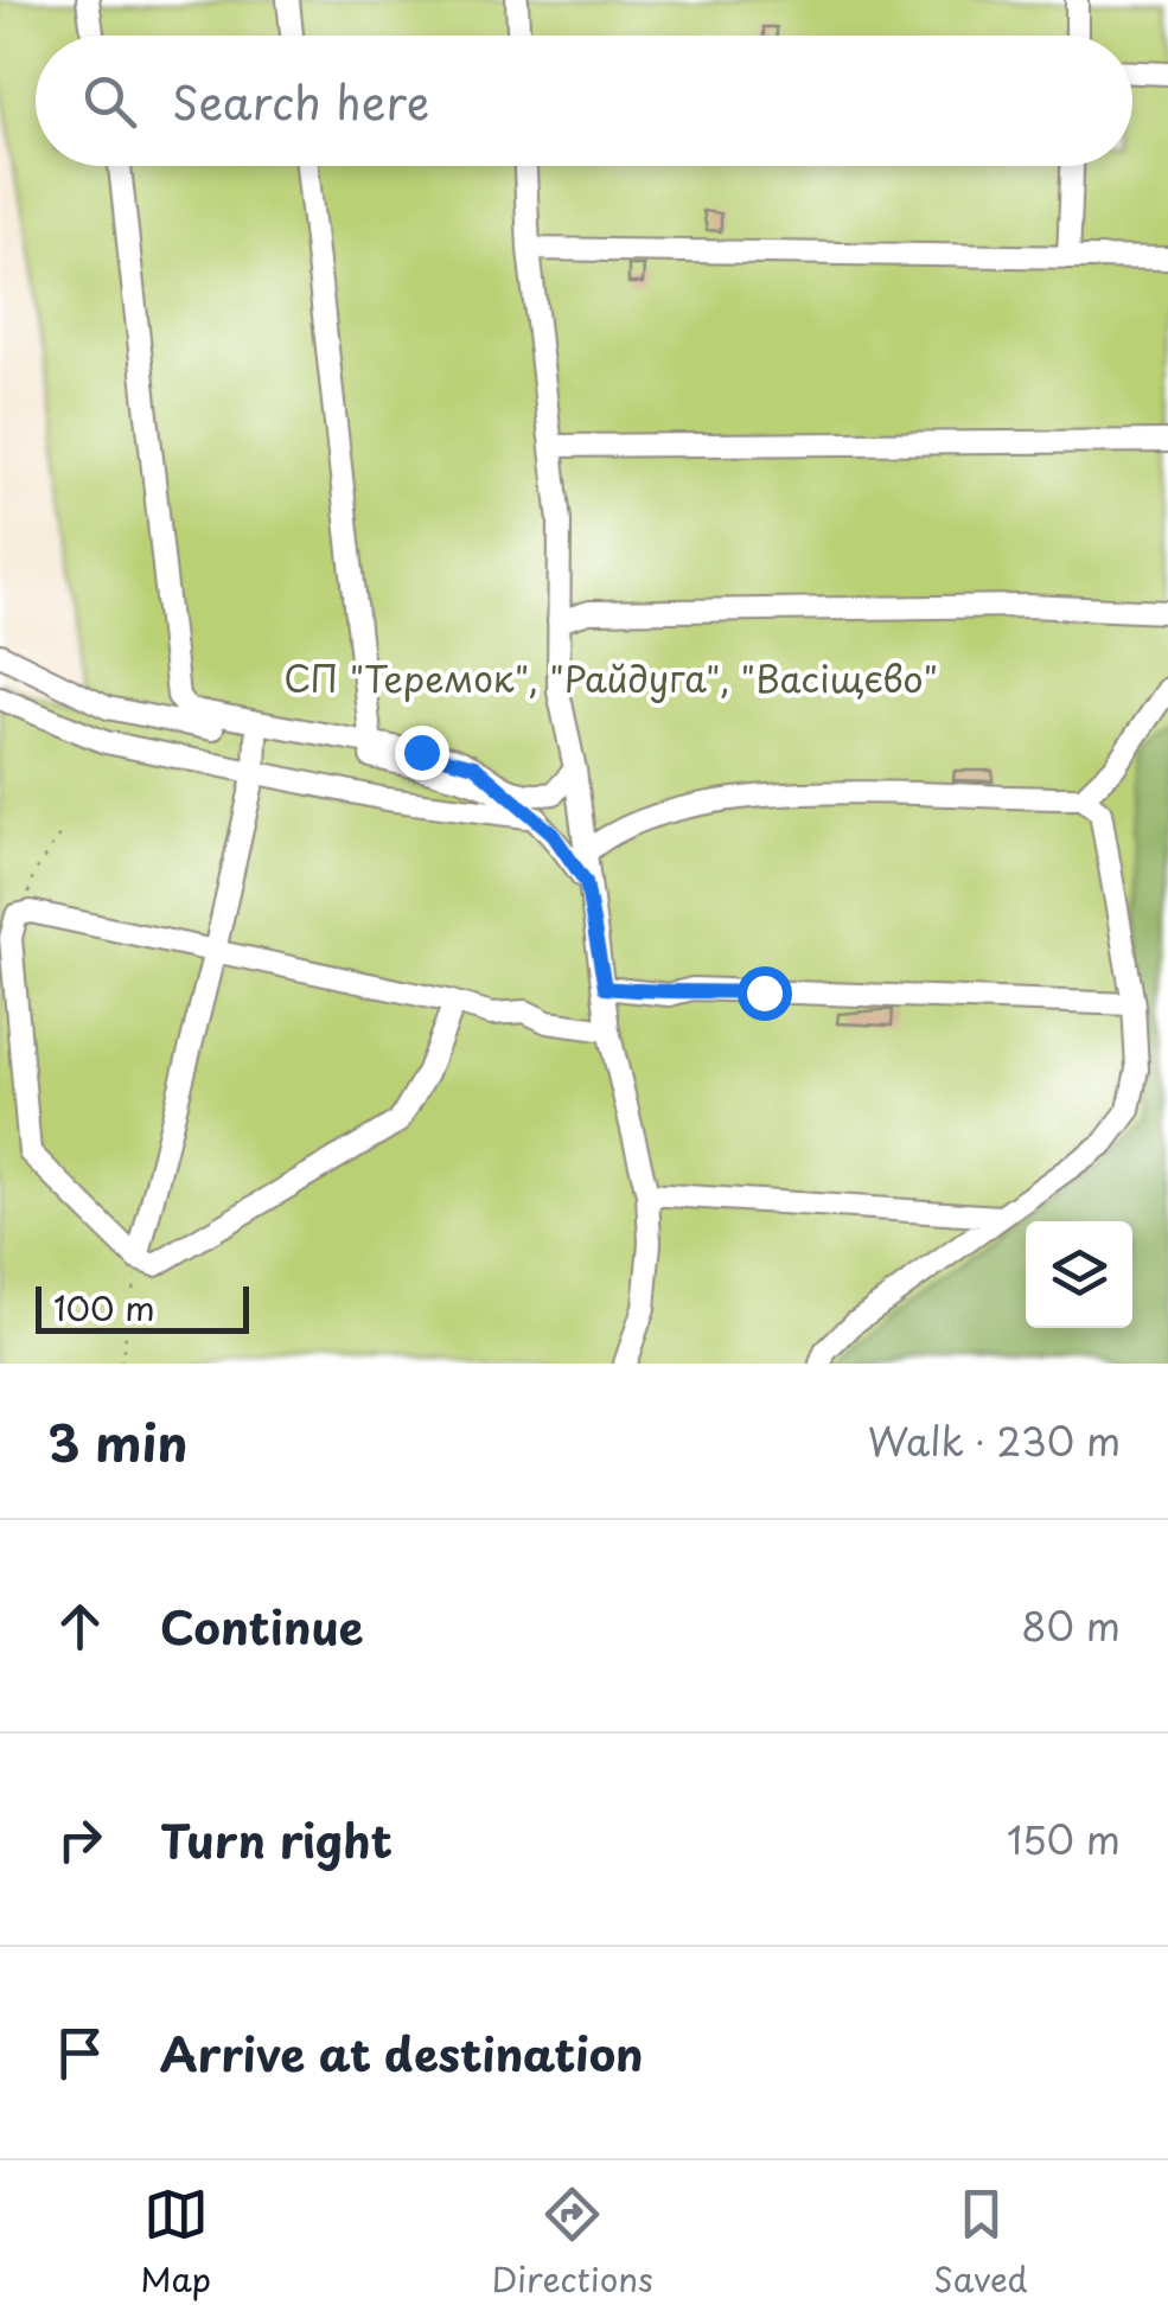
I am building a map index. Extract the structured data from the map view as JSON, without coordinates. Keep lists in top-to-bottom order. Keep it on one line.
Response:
{"parks":["СП \"Теремок\", \"Райдуга\", \"Васіщєво\""],"scale_bar":"100 m","page":{"search":"Search here","scale":"100 m","heading":["3 min","Walk · 230 m"],"list":[["Continue","80 m"],["Turn right","150 m"],"Arrive at destination"],"nav":["Map","Directions","Saved"]}}
